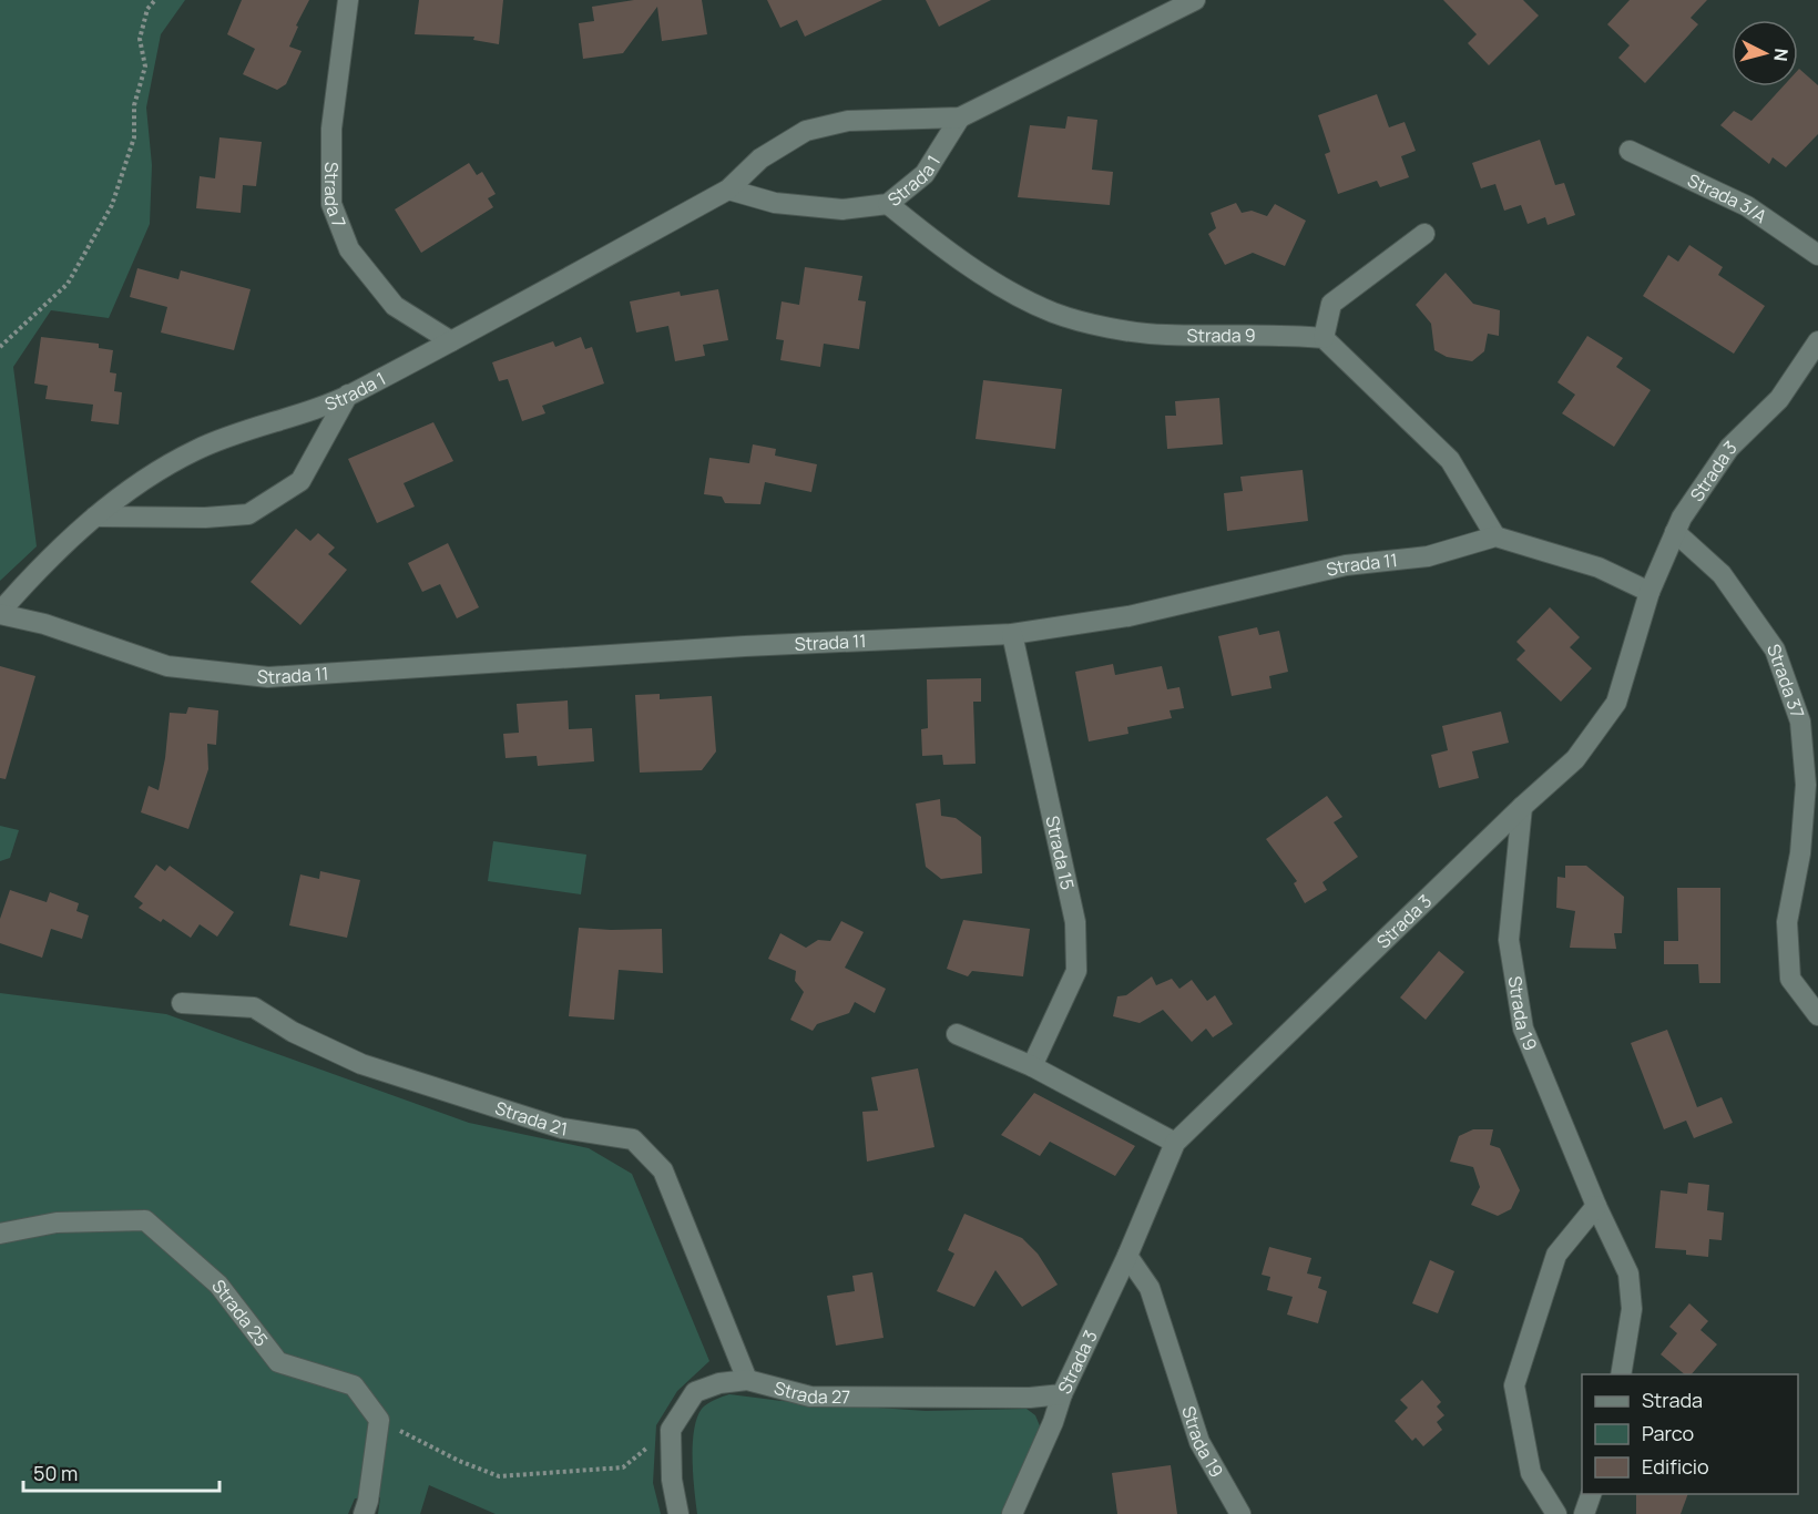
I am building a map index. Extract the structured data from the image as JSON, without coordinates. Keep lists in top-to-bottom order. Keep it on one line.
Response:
{"streets":{"street":["Strada 1","Strada 7","Strada 3/A","Strada 9","Strada 3","Strada 11","Strada 37","Strada 15","Strada 19","Strada 21","Strada 25","Strada 27"]},"crossings":[["Strada 1","Strada 7"],["Strada 1","Strada 9"],["Strada 1","Strada 11"],["Strada 3","Strada 37"],["Strada 3","Strada 19"],["Strada 3","Strada 27"],["Strada 11","Strada 15"],["Strada 21","Strada 27"]],"legend":["Strada","Parco","Edificio"],"scale_bar":"50 m","north":"right"}
